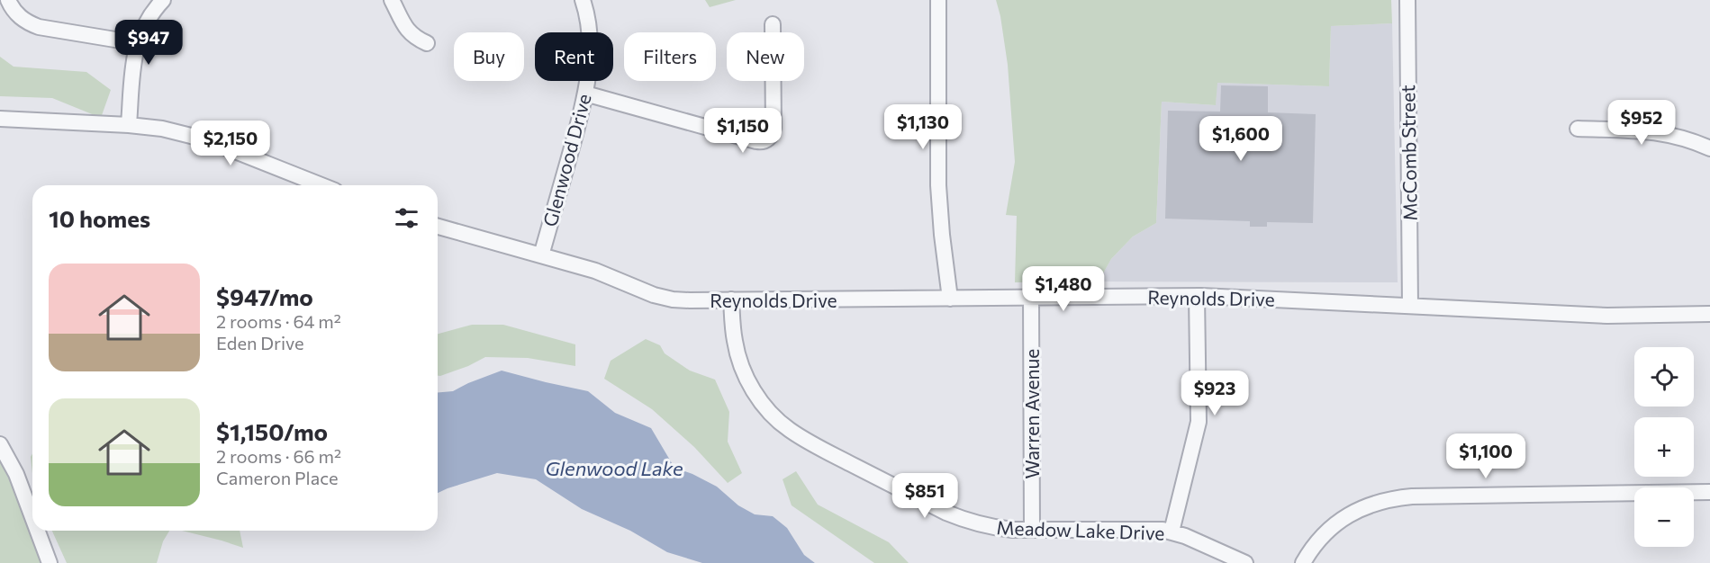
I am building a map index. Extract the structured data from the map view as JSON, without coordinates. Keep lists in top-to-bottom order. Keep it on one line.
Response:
{"streets":{"street":["McComb Street","Glenwood Drive","Reynolds Drive","Warren Avenue","Meadow Lake Drive"]},"crossings":[["McComb Street","Reynolds Drive"],["Glenwood Drive","Reynolds Drive"],["Reynolds Drive","Warren Avenue"],["Reynolds Drive","Meadow Lake Drive"],["Warren Avenue","Meadow Lake Drive"]],"water":["Glenwood Lake"],"page":{"price":["$947","$952","$1,130","$1,150","$1,600","$2,150","$1,480","$923","$1,100","$851"],"chip":["Buy","Rent","Filters","New"],"heading":"10 homes","list":[{"name":"$947/mo","note":"2 rooms · 64 m² · Eden Drive"},{"name":"$1,150/mo","note":"2 rooms · 66 m² · Cameron Place"}],"map_buttons":["+","−"]}}
